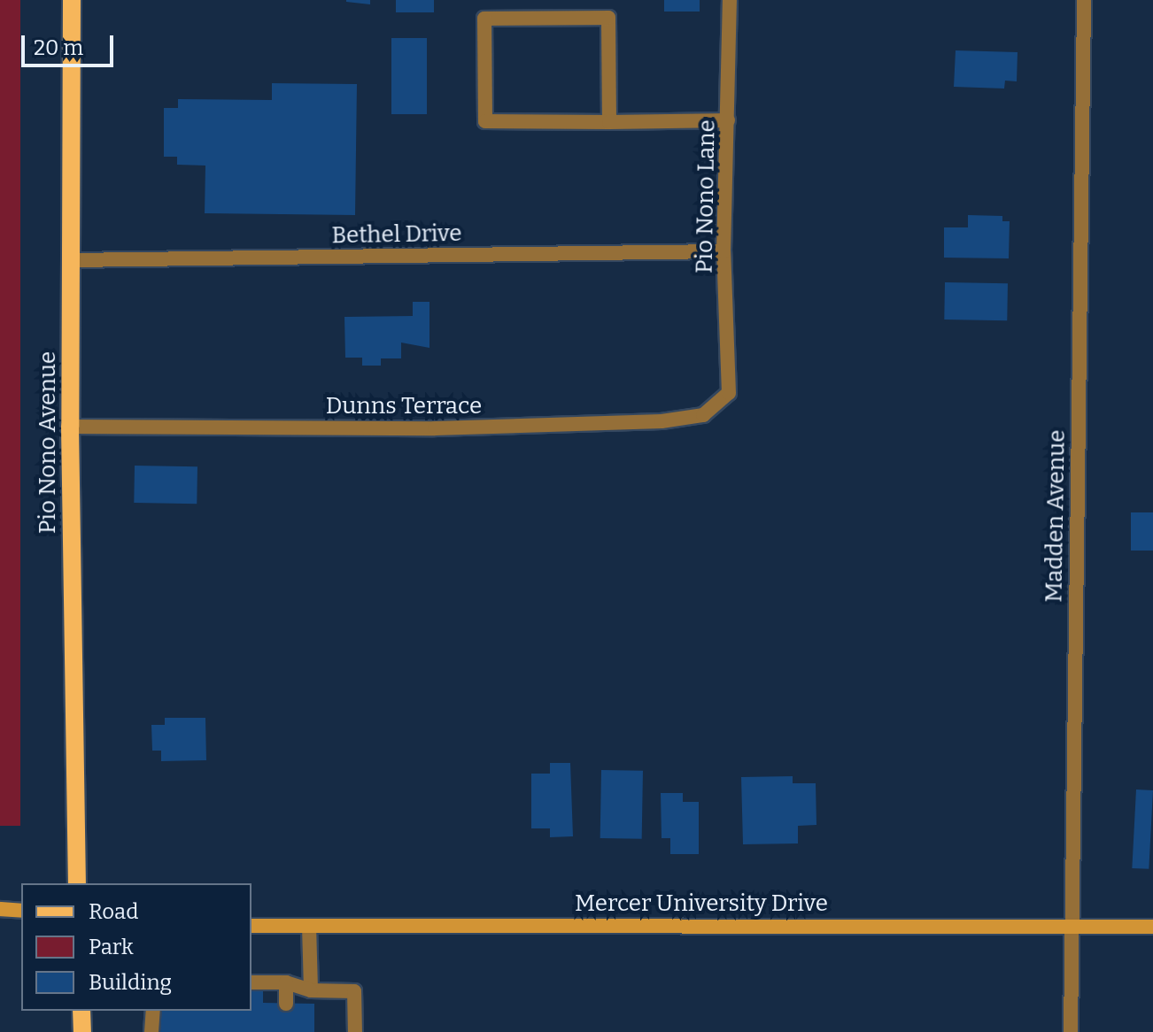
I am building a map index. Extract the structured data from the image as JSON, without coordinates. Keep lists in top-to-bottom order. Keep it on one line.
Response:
{"streets":{"main road":["Pio Nono Avenue","Mercer University Drive"],"street":["Pio Nono Lane","Bethel Drive","Dunns Terrace","Madden Avenue"]},"crossings":[["Pio Nono Lane","Bethel Drive"],["Pio Nono Lane","Dunns Terrace"],["Bethel Drive","Pio Nono Avenue"],["Dunns Terrace","Pio Nono Avenue"],["Madden Avenue","Mercer University Drive"]],"legend":["Road","Park","Building"],"scale_bar":"20 m"}
